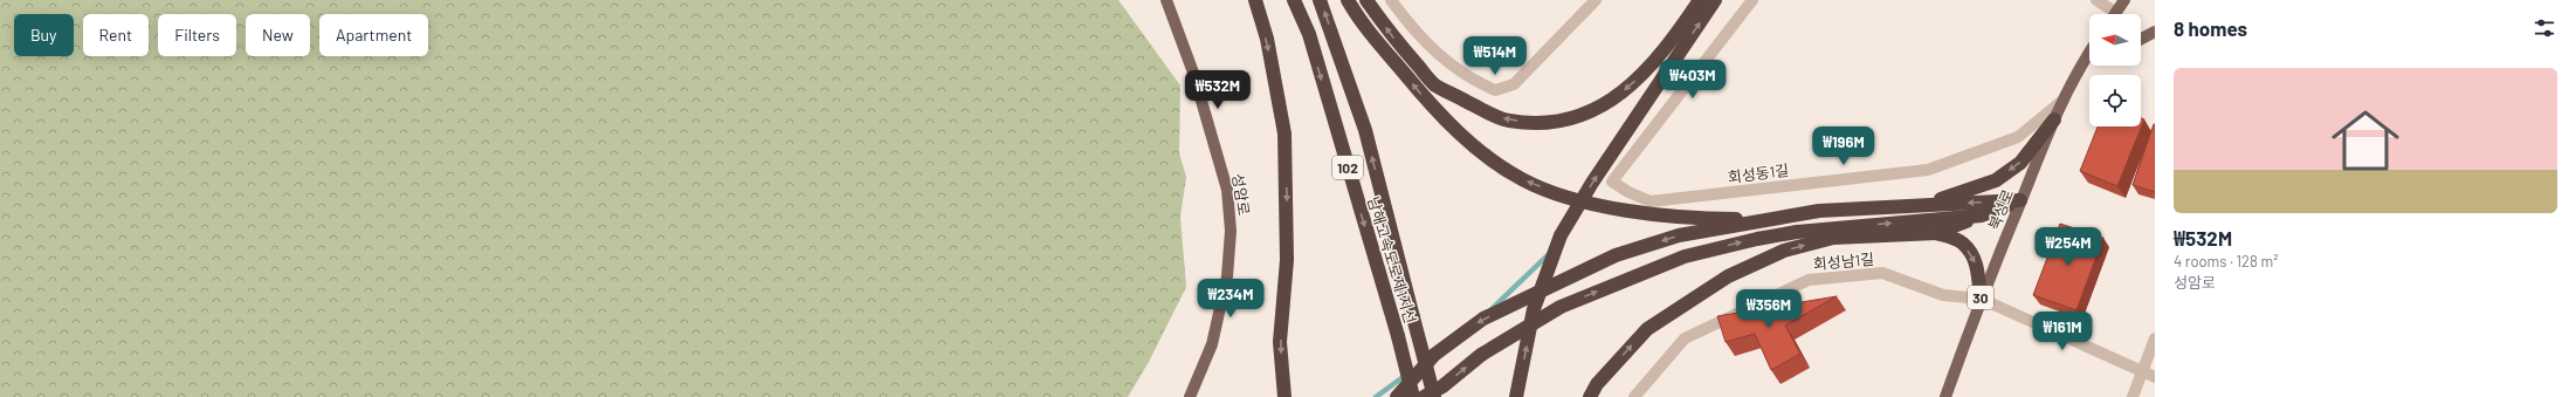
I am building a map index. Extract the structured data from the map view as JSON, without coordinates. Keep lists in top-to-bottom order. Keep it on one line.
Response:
{"streets":{"highway":["102","남해고속도로제1지선"],"main road":["성암로","북성로","30"],"street":["회성동1길","회성남1길"]},"crossings":[["회성동1길","북성로"],["북성로","회성남1길"]],"north":"left","page":{"heading":"8 homes","chip":["Buy","Rent","Filters","New","Apartment"],"price":["₩514M","₩403M","₩532M","₩196M","₩254M","₩234M","₩356M","₩161M"],"list":[{"name":"₩532M","note":"4 rooms · 128 m² · 성암로"}]}}
